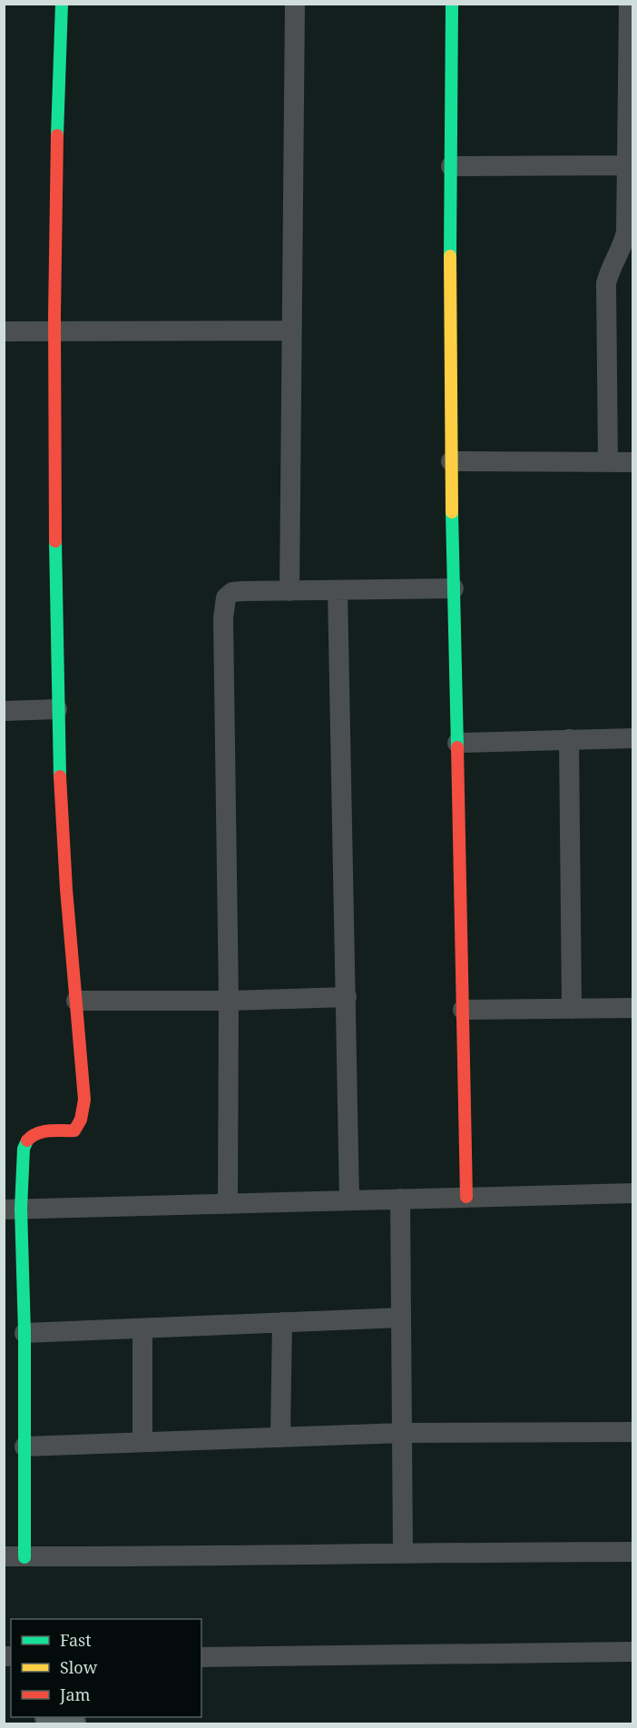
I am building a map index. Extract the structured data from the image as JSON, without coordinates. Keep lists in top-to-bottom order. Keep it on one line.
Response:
{"legend":["Fast","Slow","Jam"]}
